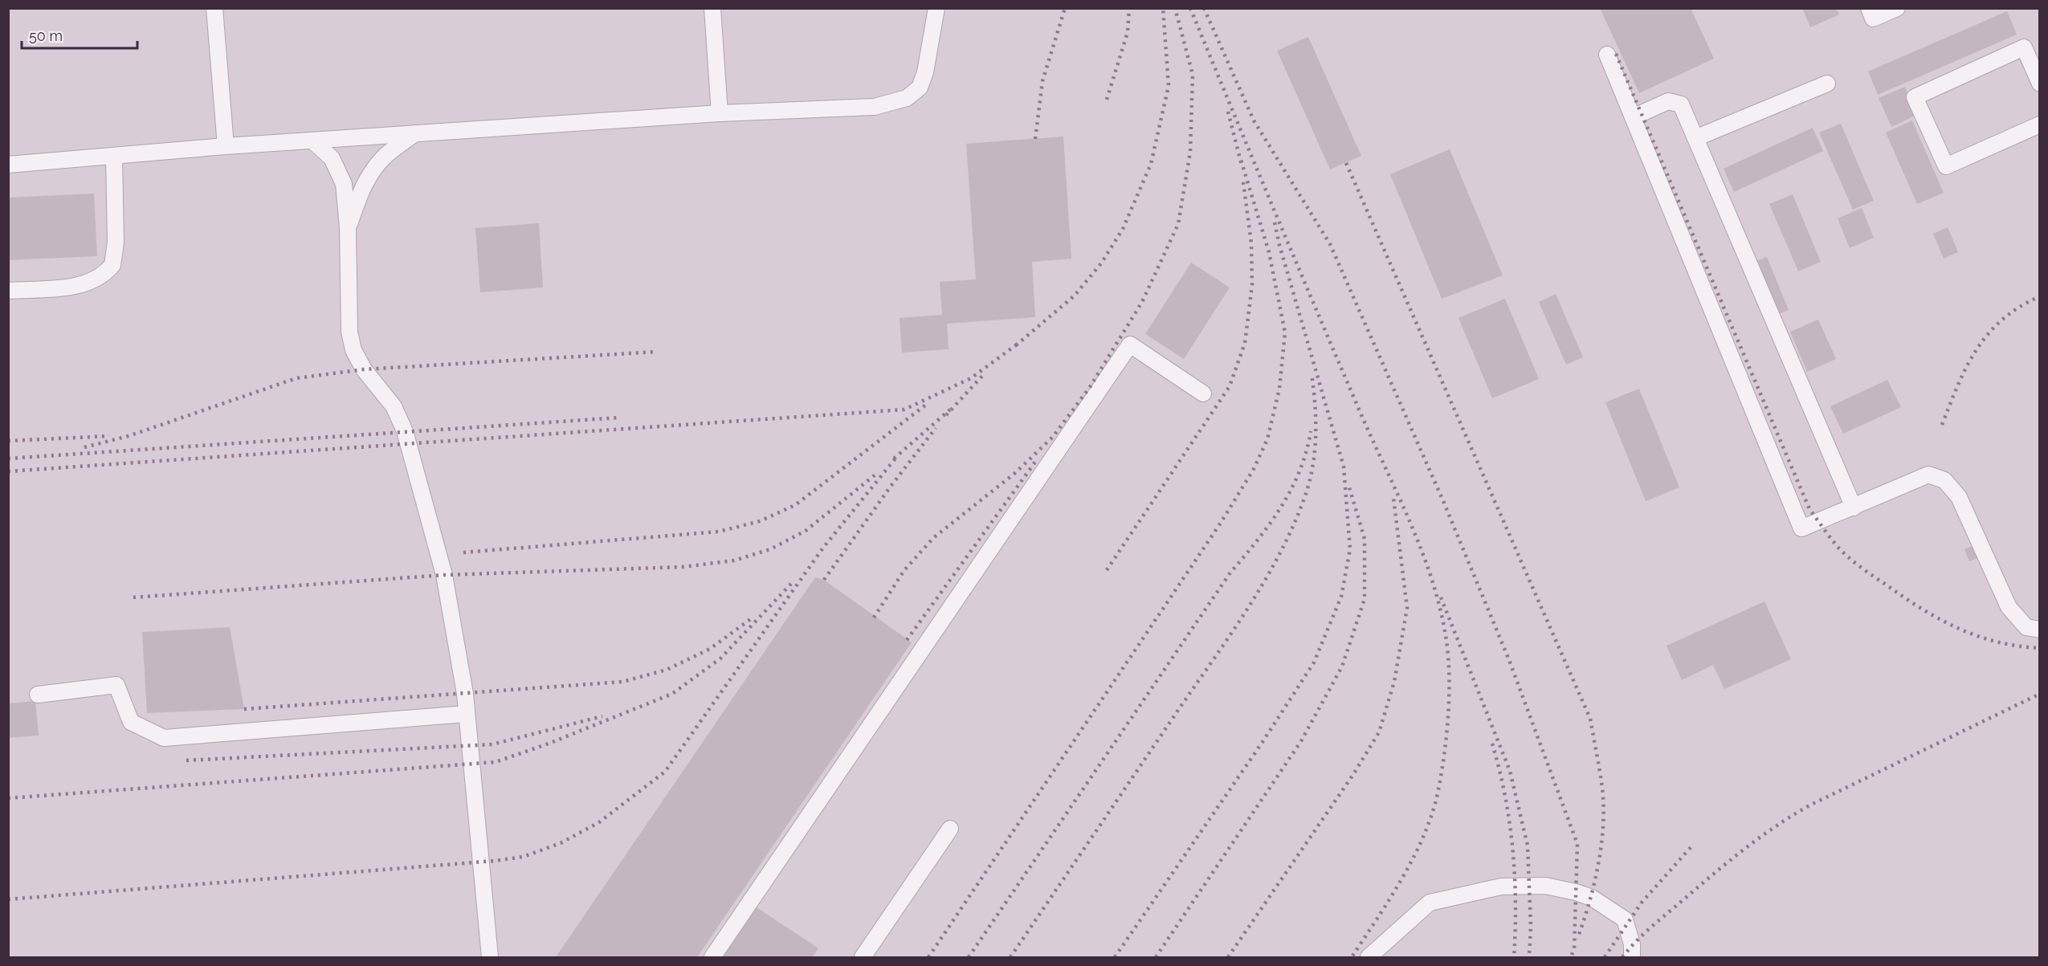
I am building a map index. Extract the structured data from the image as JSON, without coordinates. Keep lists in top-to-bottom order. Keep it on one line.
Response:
{"scale_bar":"50 m"}
